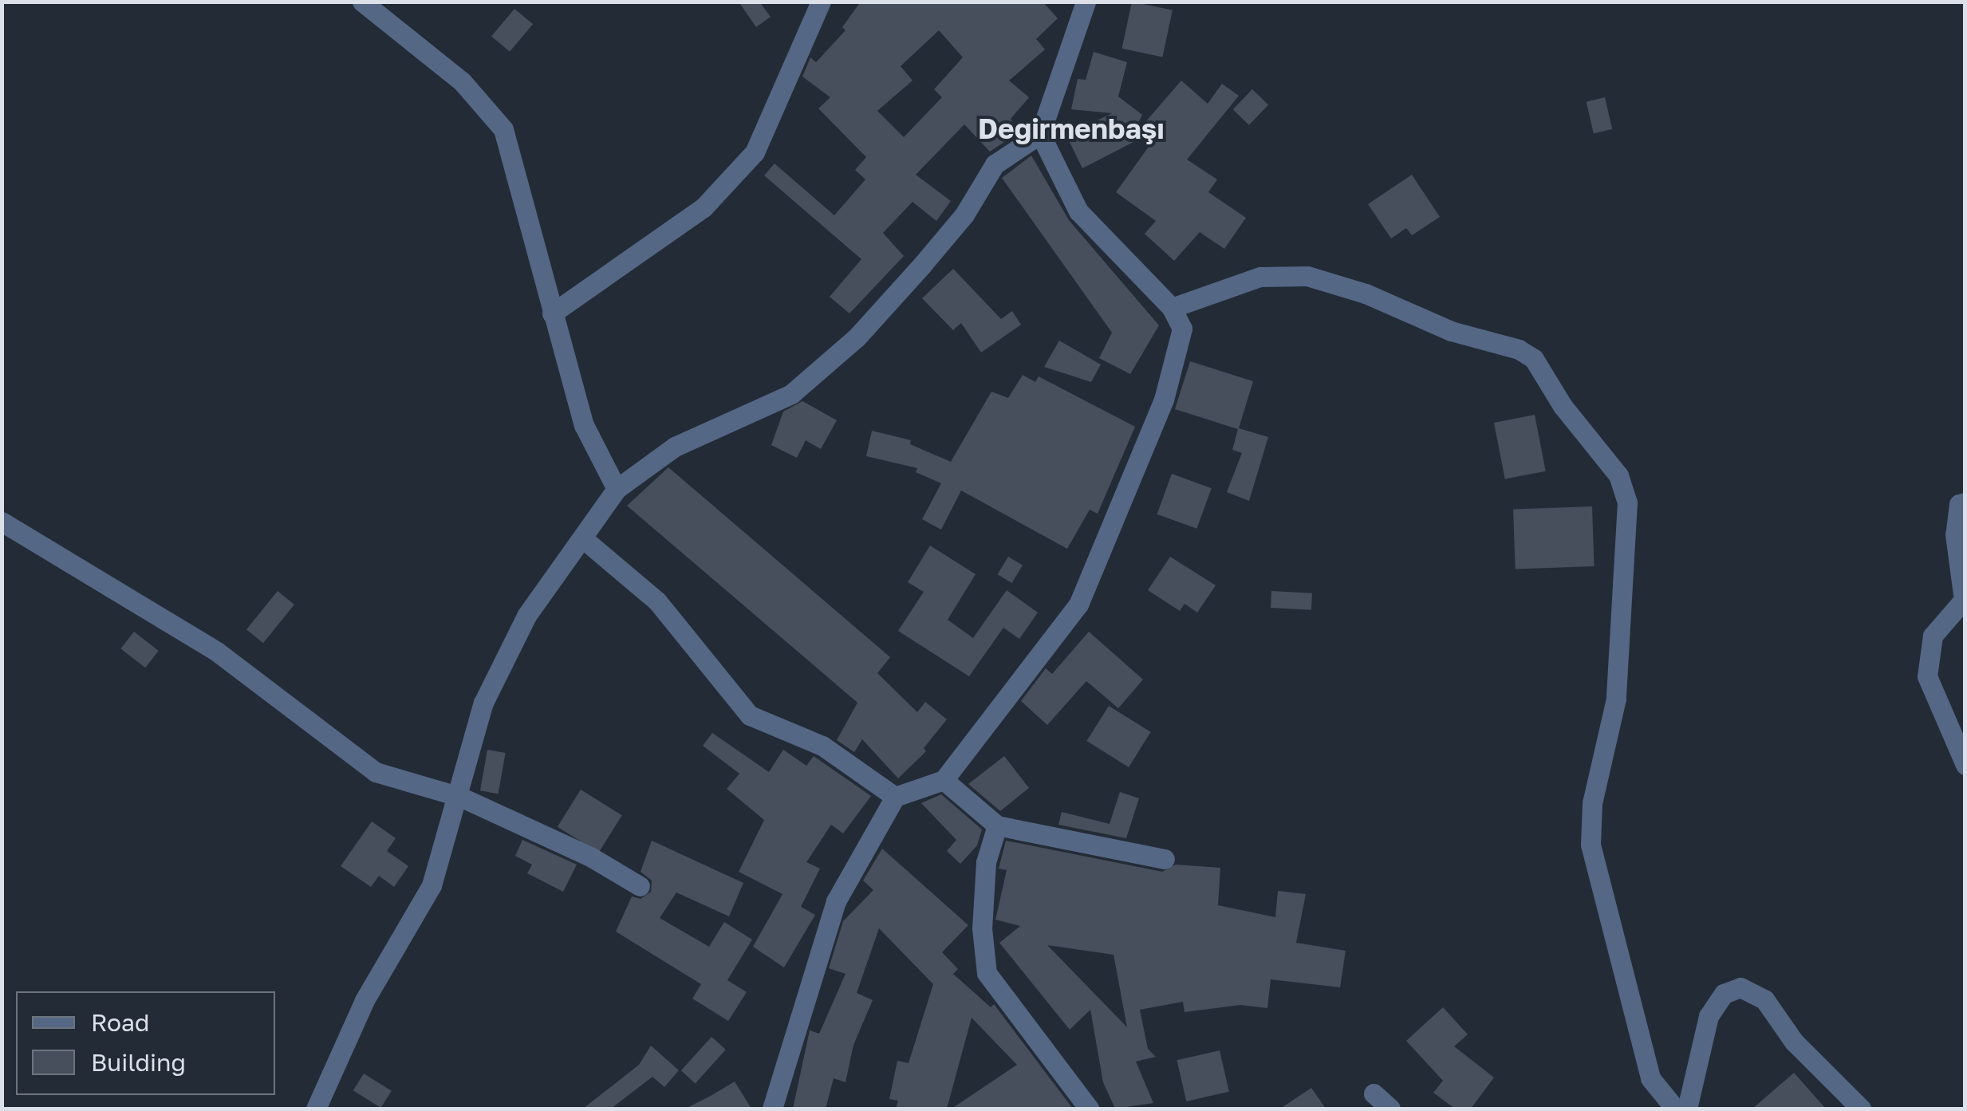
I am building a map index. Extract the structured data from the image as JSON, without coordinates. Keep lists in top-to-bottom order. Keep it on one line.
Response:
{"districts":["Değirmenbaşı"],"legend":["Road","Building"]}
